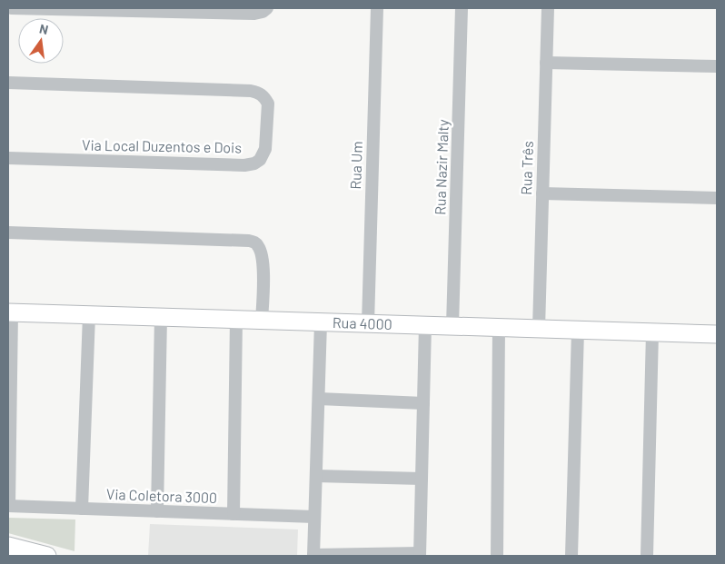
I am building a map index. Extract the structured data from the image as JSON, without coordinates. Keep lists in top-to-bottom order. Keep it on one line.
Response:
{"streets":{"street":["Via Local Duzentos e Dois","Rua Um","Rua Nazir Malty","Rua Três","Rua 4000","Via Coletora 3000"]},"crossings":[["Rua Um","Rua 4000"],["Rua Nazir Malty","Rua 4000"],["Rua Três","Rua 4000"]],"north":"top"}
